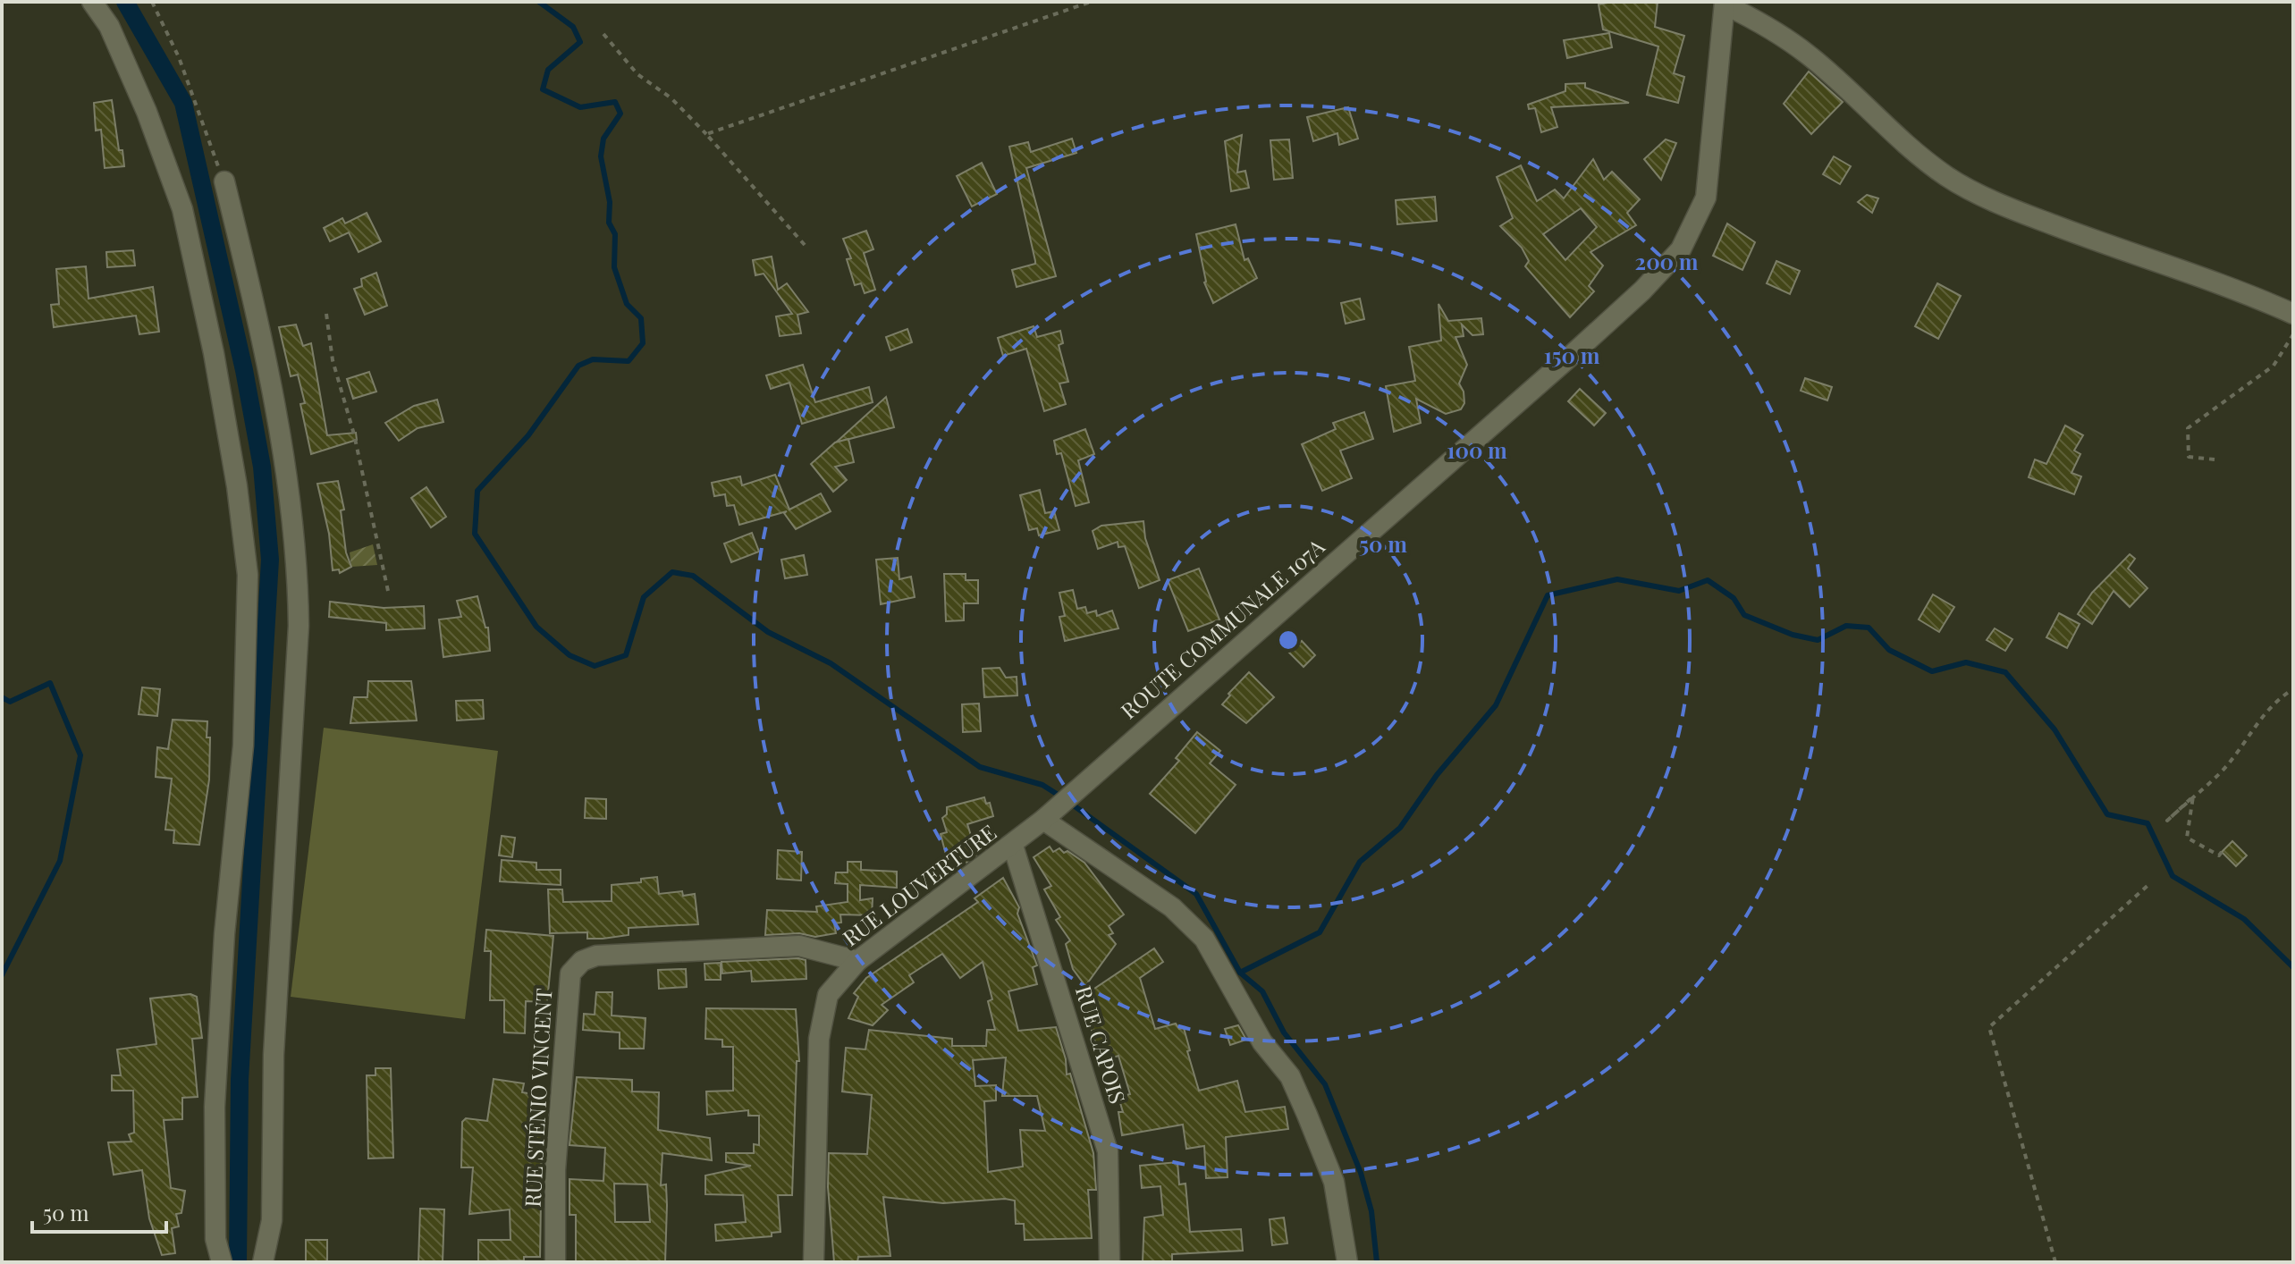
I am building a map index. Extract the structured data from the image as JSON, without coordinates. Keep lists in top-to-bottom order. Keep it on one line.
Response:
{"streets":{"street":["ROUTE COMMUNALE 107A","RUE LOUVERTURE","RUE CAPOIS","RUE STÉNIO VINCENT"]},"crossings":[["ROUTE COMMUNALE 107A","RUE LOUVERTURE"],["RUE LOUVERTURE","RUE CAPOIS"],["RUE LOUVERTURE","RUE STÉNIO VINCENT"]],"scale_bar":"50 m","rings":["200 m","150 m","100 m","50 m"]}
